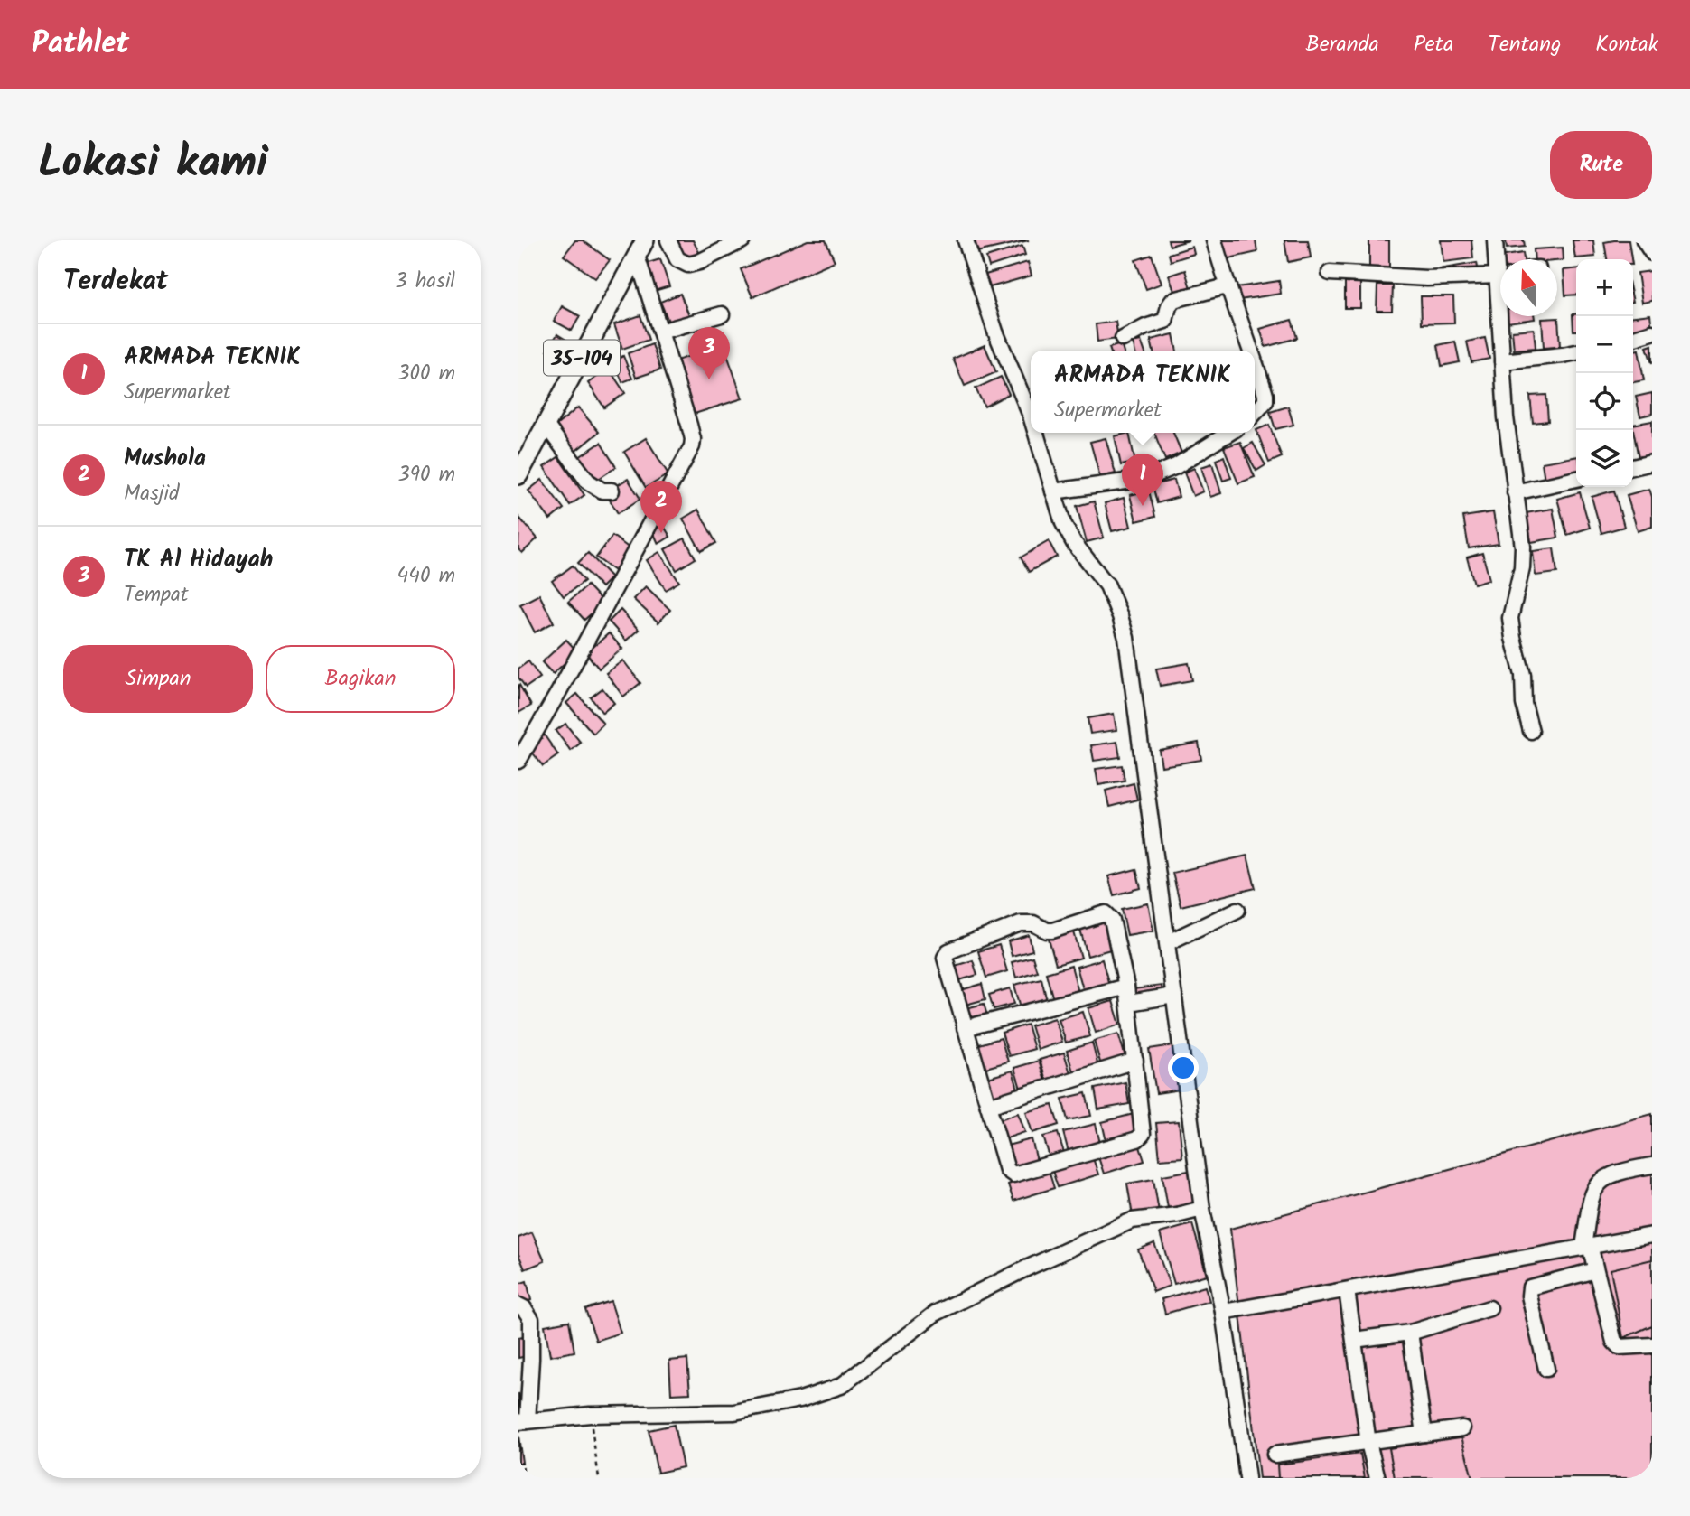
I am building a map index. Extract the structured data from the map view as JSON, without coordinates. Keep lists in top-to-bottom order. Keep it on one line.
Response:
{"streets":{"main road":["35-104"]},"north":"top","page":{"header":"Pathlet","nav":["Beranda","Peta","Tentang","Kontak"],"title":"Lokasi kami","buttons":["Rute",["Simpan","Bagikan"]],"heading":["Terdekat","3 hasil"],"map_buttons":["+","−"],"list":[{"mark":"1","name":"ARMADA TEKNIK","note":"Supermarket","value":"300 m"},{"mark":"2","name":"Mushola","note":"Masjid","value":"390 m"},{"mark":"3","name":"TK Al Hidayah","note":"Tempat","value":"440 m"}],"pins":["3","1","2"],"popup":["ARMADA TEKNIK","Supermarket"]}}
